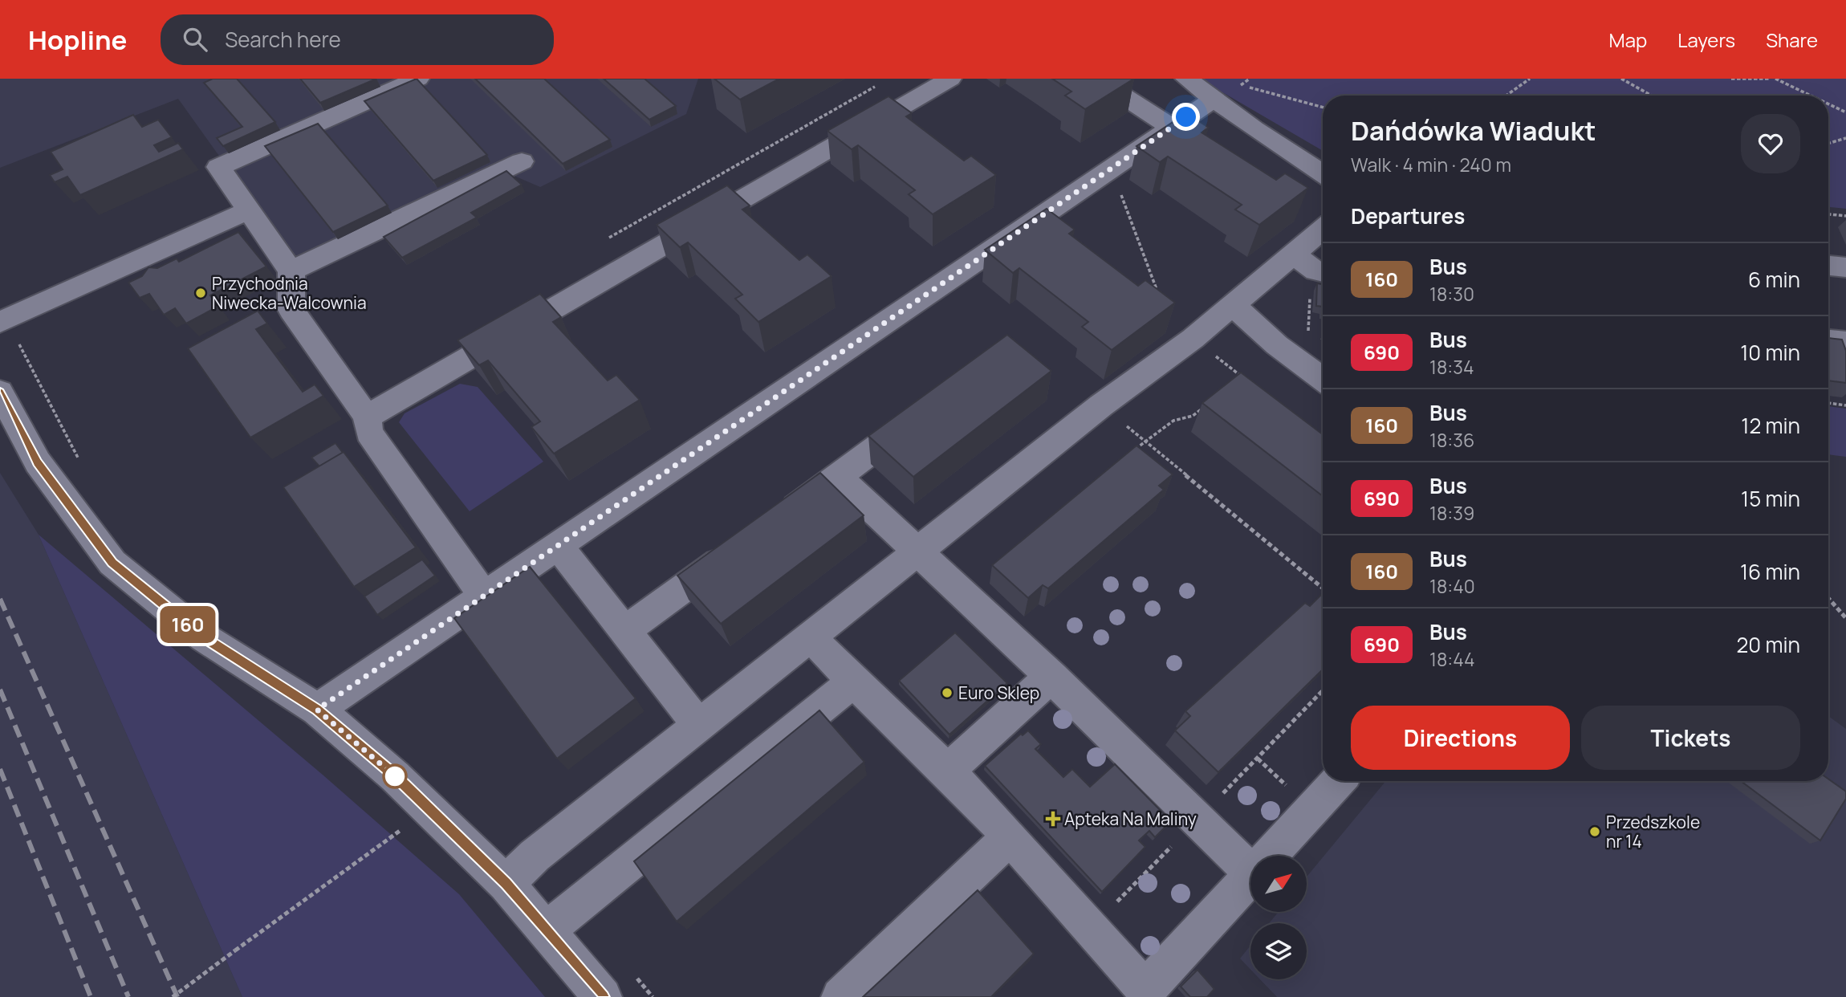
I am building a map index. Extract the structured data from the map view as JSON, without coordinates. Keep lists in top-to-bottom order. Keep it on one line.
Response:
{"places":{"other":["Przychodnia Niwecka-Walcownia","Euro Sklep","Przedszkole nr 14"],"health":["Apteka Na Maliny"]},"lines":["bus line 160"],"north":"top right","page":{"header":"Hopline","search":"Search here","nav":["Map","Layers","Share"],"on_map":"160","heading":[["Dańdówka Wiadukt","Walk · 4 min · 240 m"],"Departures"],"list":[{"mark":"160","name":"Bus","note":"18:30","value":"6 min"},{"mark":"690","name":"Bus","note":"18:34","value":"10 min"},{"mark":"160","name":"Bus","note":"18:36","value":"12 min"},{"mark":"690","name":"Bus","note":"18:39","value":"15 min"},{"mark":"160","name":"Bus","note":"18:40","value":"16 min"},{"mark":"690","name":"Bus","note":"18:44","value":"20 min"}],"buttons":["Directions","Tickets"]}}
